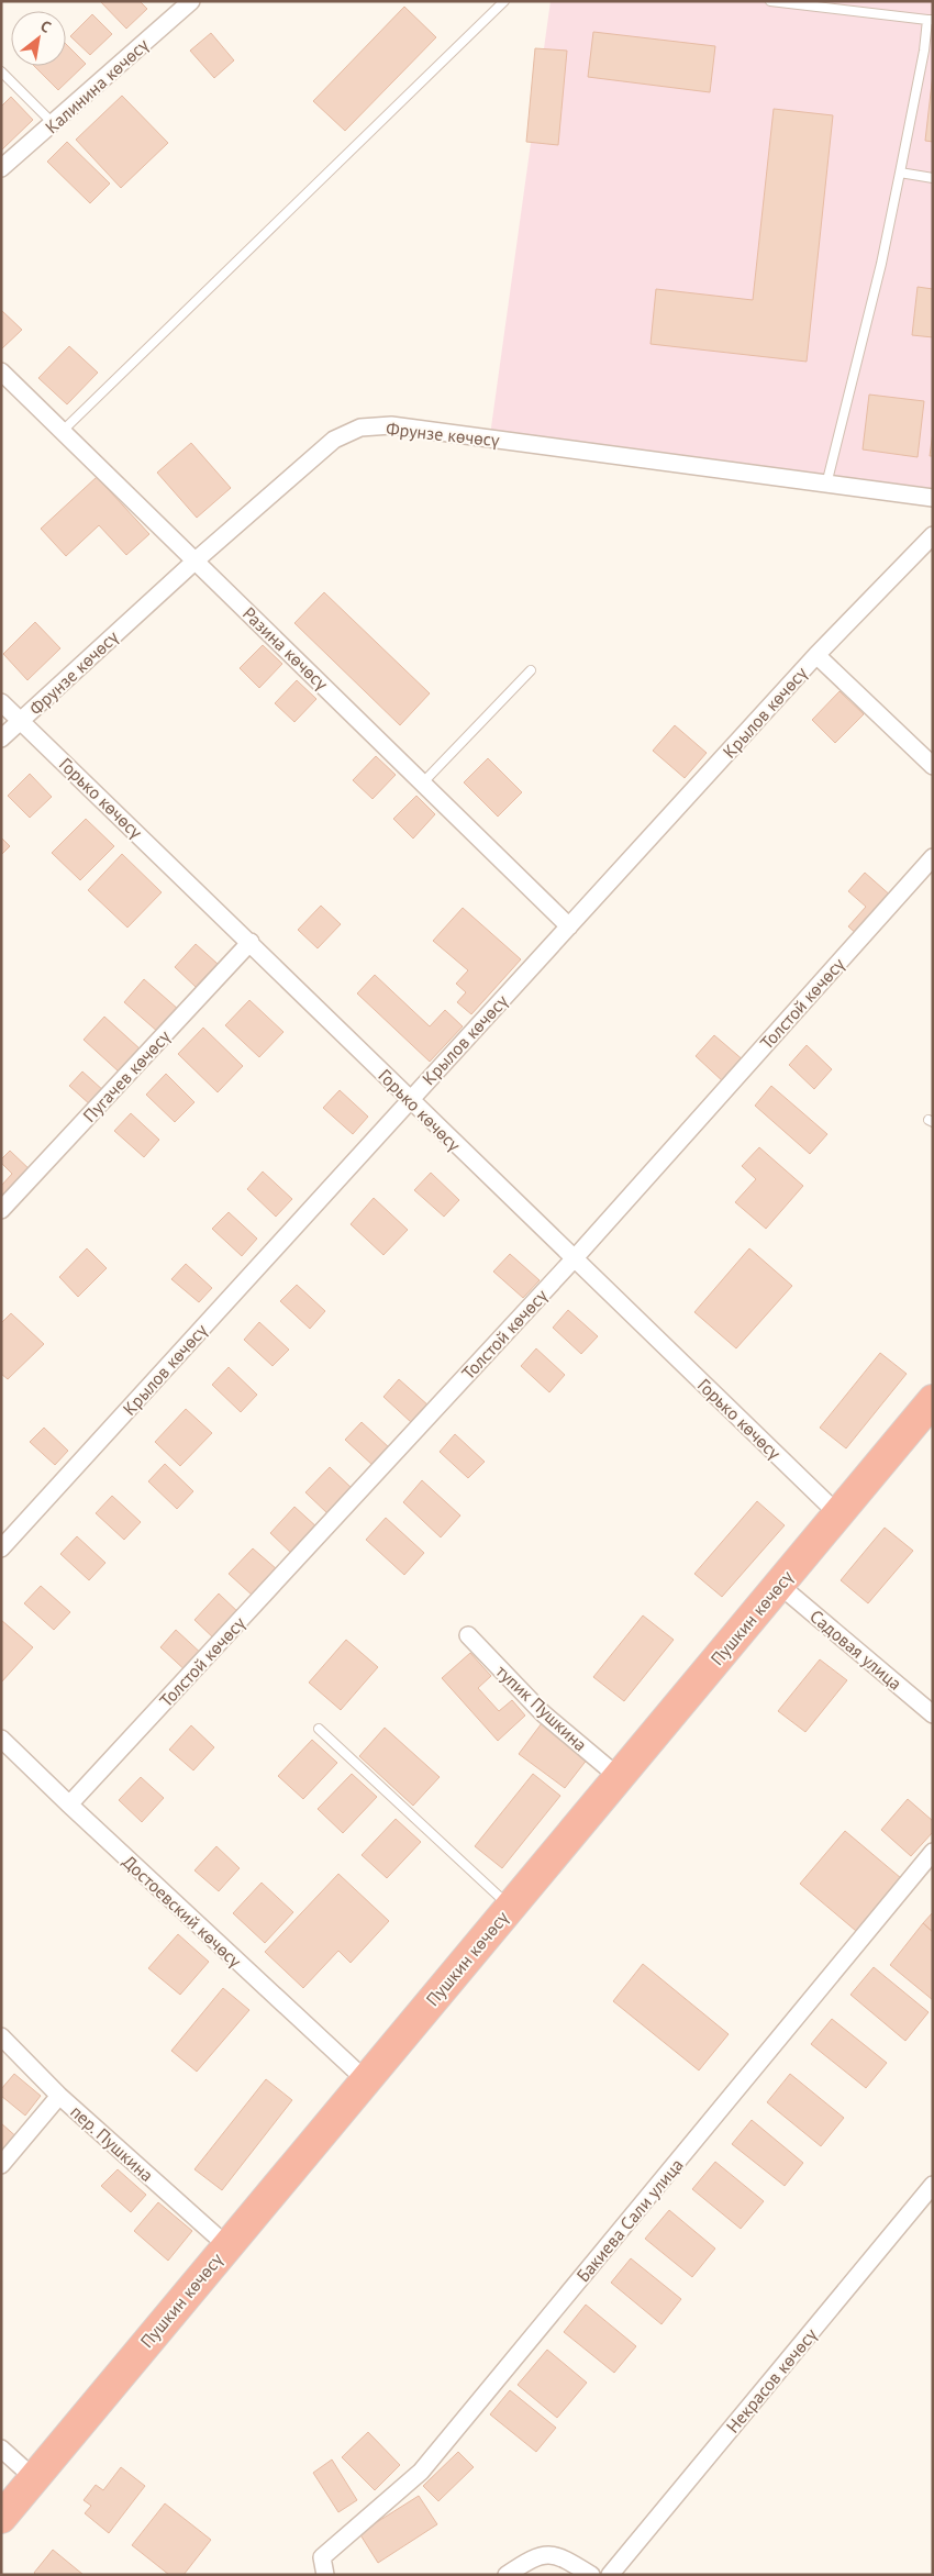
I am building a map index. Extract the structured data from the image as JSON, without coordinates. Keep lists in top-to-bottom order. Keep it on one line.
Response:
{"streets":{"highway":["Пушкин көчөсү"],"street":["Калинина көчөсү","Фрунзе көчөсү","Разина көчөсү","Крылов көчөсү","Горько көчөсү","Толстой көчөсү","Пугачев көчөсү","Садовая улица","тупик Пушкина","Достоевский көчөсү","пер. Пушкина","Бакиева Сали улица","Некрасов көчөсү"]},"crossings":[["Фрунзе көчөсү","Разина көчөсү"],["Фрунзе көчөсү","Горько көчөсү"],["Разина көчөсү","Крылов көчөсү"],["Крылов көчөсү","Горько көчөсү"],["Горько көчөсү","Толстой көчөсү"],["Горько көчөсү","Пугачев көчөсү"],["Горько көчөсү","Пушкин көчөсү"],["Толстой көчөсү","Достоевский көчөсү"],["Пушкин көчөсү","Садовая улица"],["Пушкин көчөсү","тупик Пушкина"],["Пушкин көчөсү","Достоевский көчөсү"],["Пушкин көчөсү","пер. Пушкина"]],"north":"top right"}
